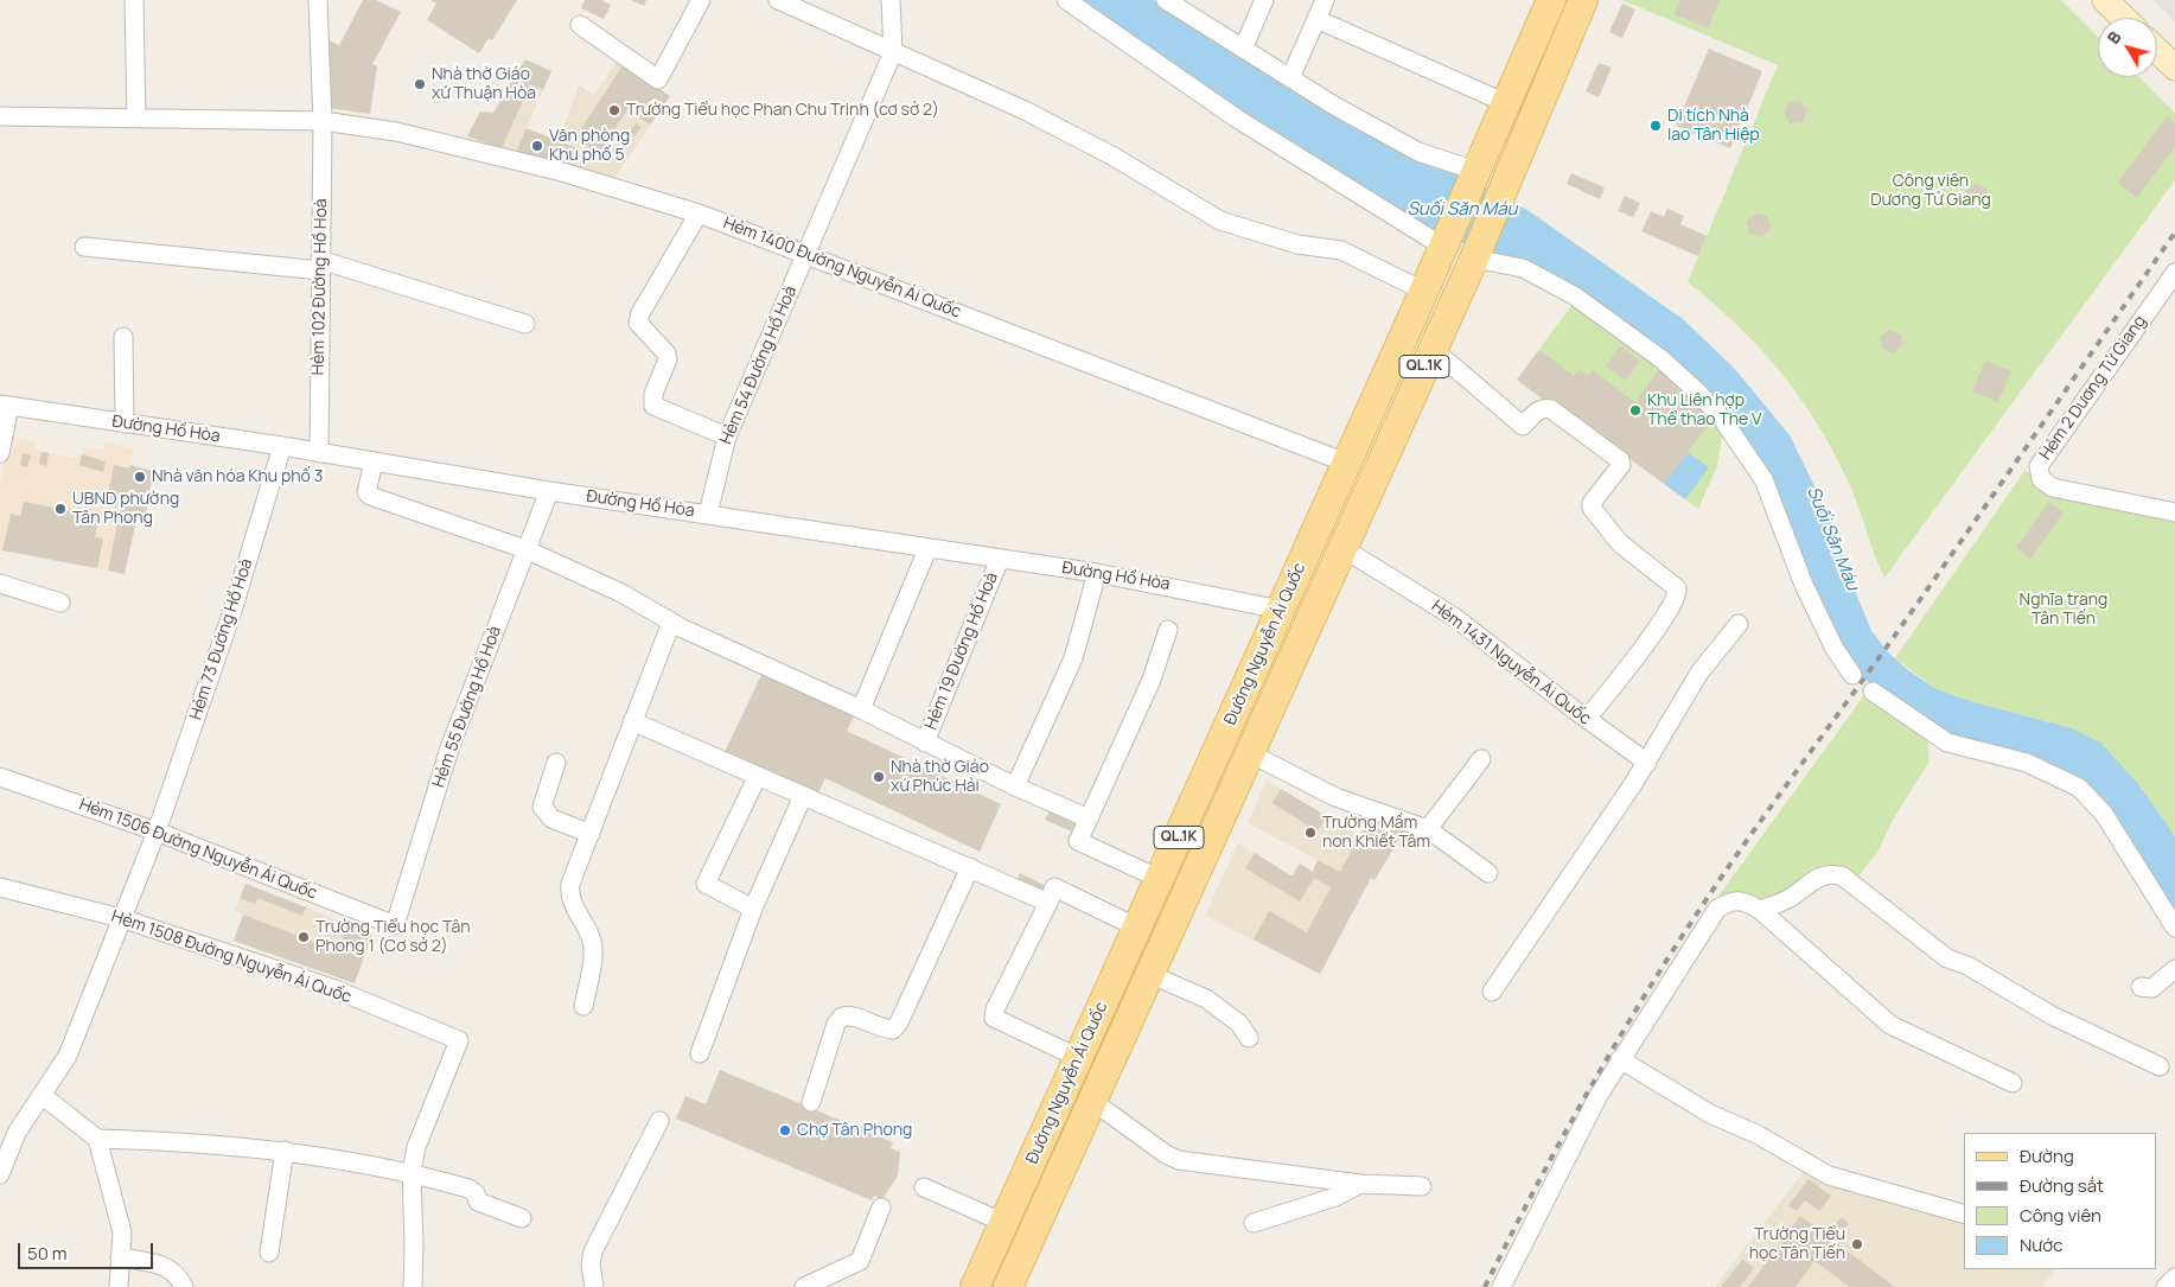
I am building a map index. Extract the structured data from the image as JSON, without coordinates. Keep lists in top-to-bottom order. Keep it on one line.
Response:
{"streets":{"main road":["QL.1K","Đường Nguyễn Ái Quốc"],"street":["Hẻm 1400 Đường Nguyễn Ái Quốc","Hẻm 102 Đường Hồ Hoà","Hẻm 54 Đường Hồ Hoà","Hẻm 2 Dương Tử Giang","Đường Hồ Hòa","Hẻm 73 Đường Hồ Hoà","Hẻm 19 Đường Hồ Hoà","Hẻm 1431 Nguyễn Ái Quốc","Hẻm 55 Đường Hồ Hoà","Hẻm 1506 Đường Nguyễn Ái Quốc","Hẻm 1508 Đường Nguyễn Ái Quốc"]},"crossings":[["Hẻm 1400 Đường Nguyễn Ái Quốc","Hẻm 102 Đường Hồ Hoà"],["Hẻm 1400 Đường Nguyễn Ái Quốc","Hẻm 54 Đường Hồ Hoà"],["Hẻm 1400 Đường Nguyễn Ái Quốc","Đường Nguyễn Ái Quốc"],["Hẻm 102 Đường Hồ Hoà","Đường Hồ Hòa"],["Hẻm 54 Đường Hồ Hoà","Đường Hồ Hòa"],["Đường Hồ Hòa","Hẻm 73 Đường Hồ Hoà"],["Đường Hồ Hòa","Đường Nguyễn Ái Quốc"],["Đường Hồ Hòa","Hẻm 19 Đường Hồ Hoà"],["Đường Hồ Hòa","Hẻm 55 Đường Hồ Hoà"],["Hẻm 73 Đường Hồ Hoà","Hẻm 1506 Đường Nguyễn Ái Quốc"],["Hẻm 73 Đường Hồ Hoà","Hẻm 1508 Đường Nguyễn Ái Quốc"],["Đường Nguyễn Ái Quốc","Hẻm 1431 Nguyễn Ái Quốc"],["Hẻm 55 Đường Hồ Hoà","Hẻm 1506 Đường Nguyễn Ái Quốc"]],"water":["Suối Săn Máu"],"parks":["Công viên Dương Tử Giang","Nghĩa trang Tân Tiến"],"places":["Nhà thờ Giáo xứ Thuận Hòa","Trường Tiểu học Phan Chu Trinh (cơ sở 2)","Di tích Nhà lao Tân Hiệp","Văn phòng Khu phố 5","Khu Liên hợp Thể thao The V","Nhà văn hóa Khu phố 3","UBND phường Tân Phong","Nhà thờ Giáo xứ Phúc Hải","Trường Mầm non Khiết Tâm","Trường Tiểu học Tân Phong 1 (Cơ sở 2)","Chợ Tân Phong","Trường Tiểu học Tân Tiến"],"legend":["Đường","Đường sắt","Công viên","Nước"],"scale_bar":"50 m","north":"top left"}
